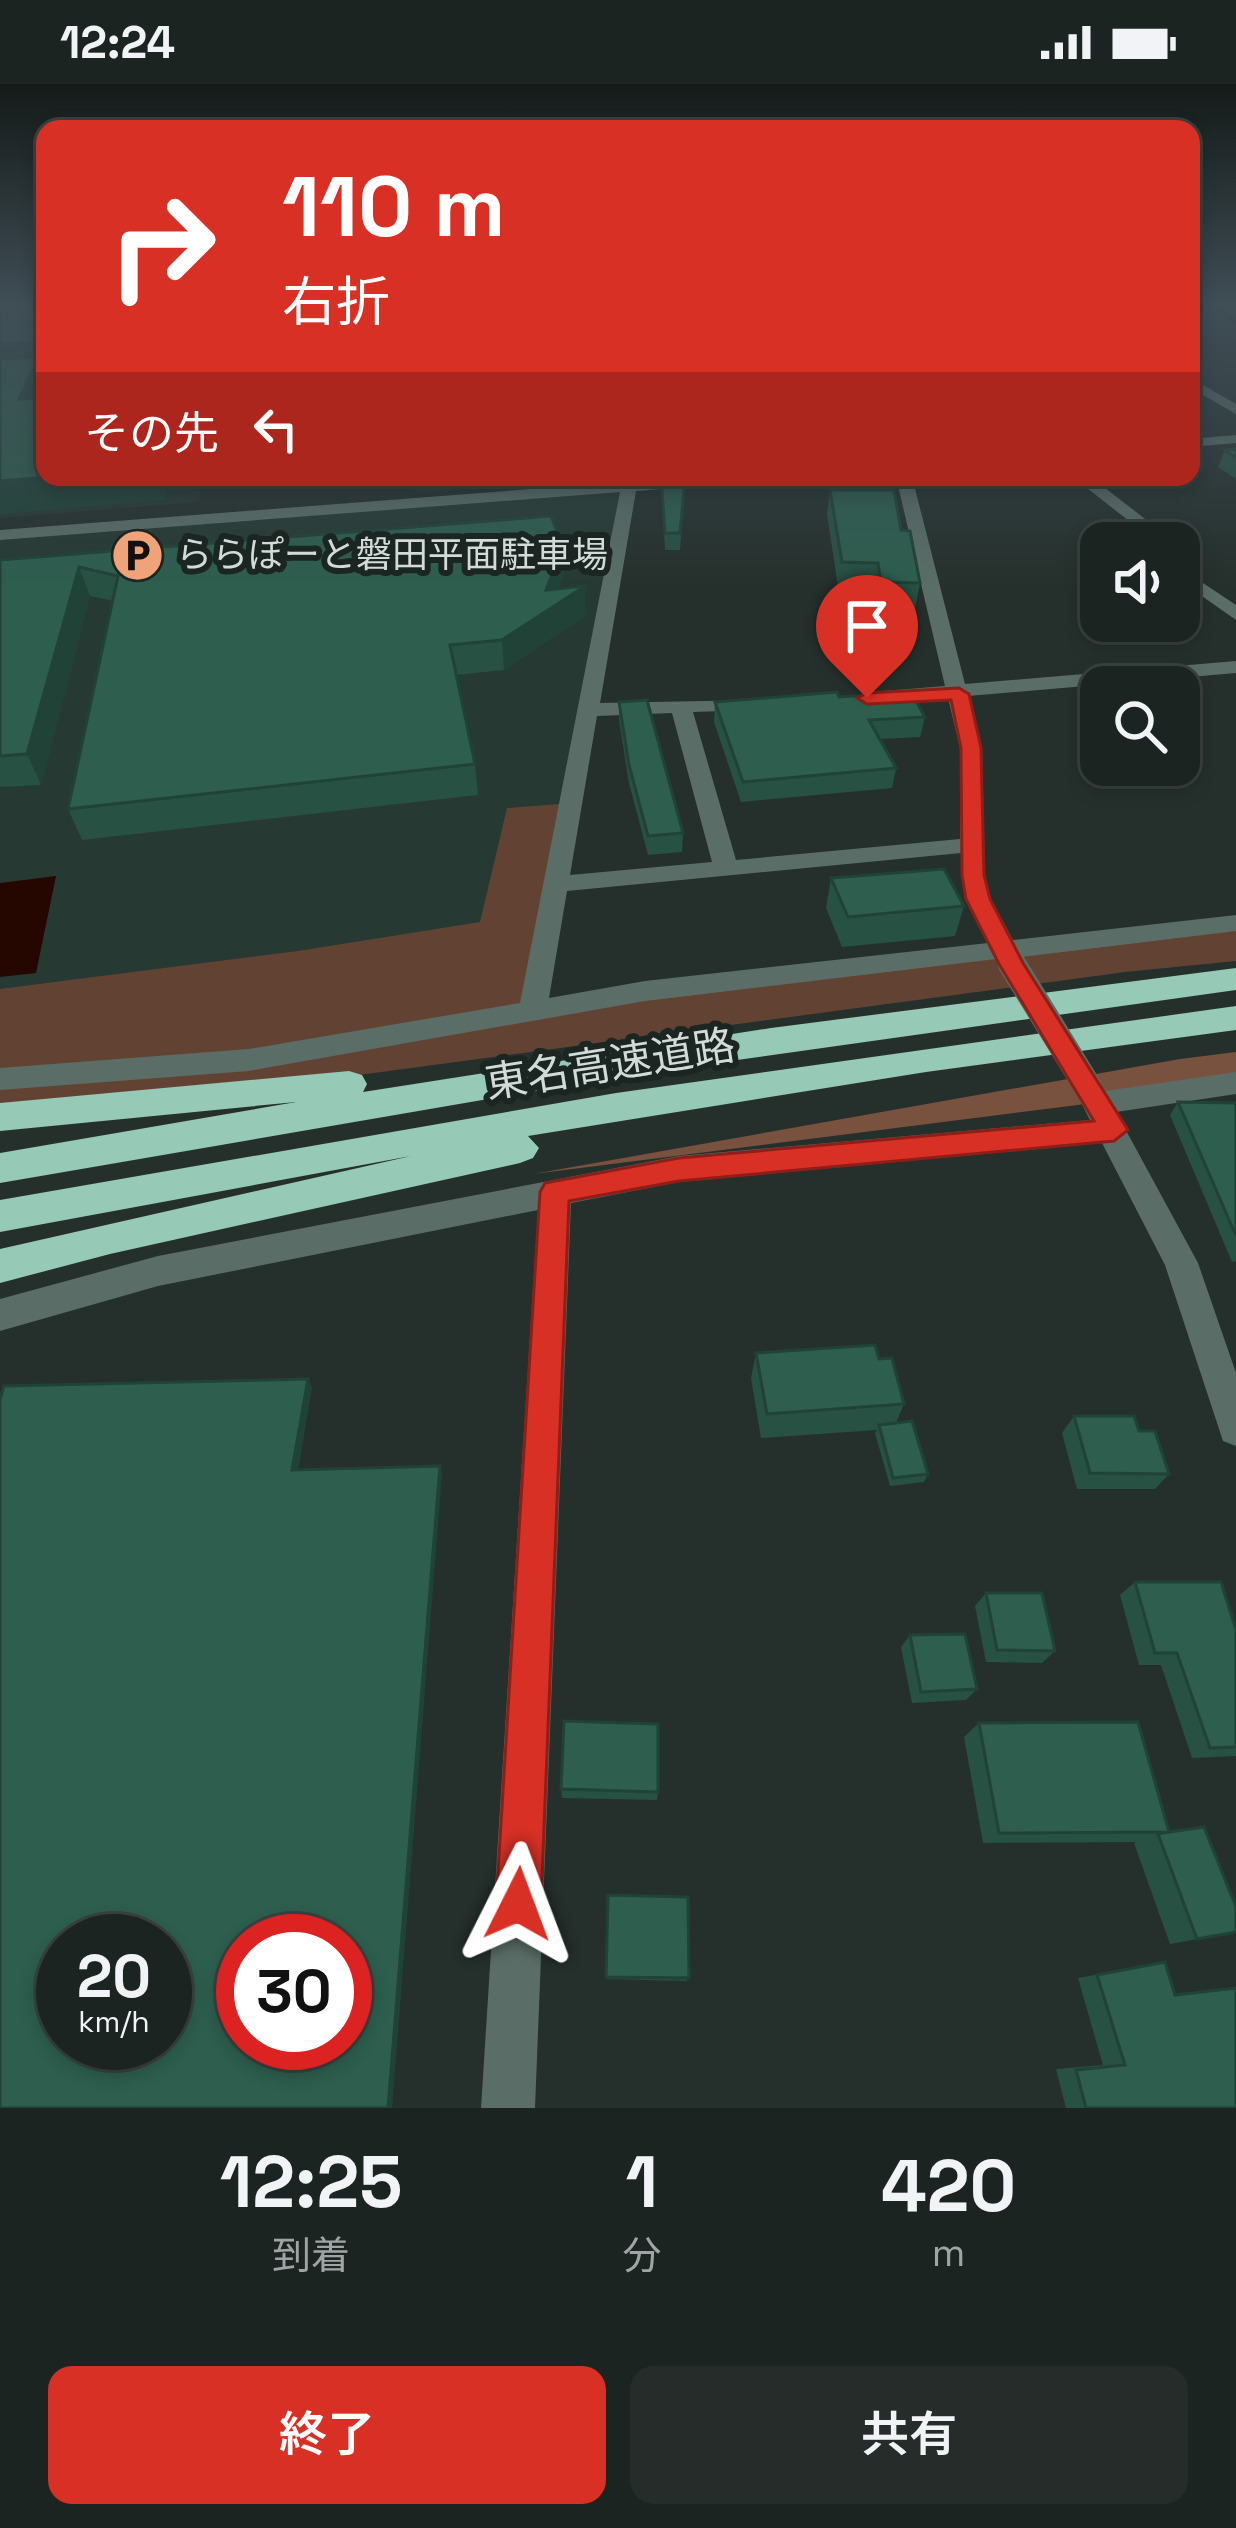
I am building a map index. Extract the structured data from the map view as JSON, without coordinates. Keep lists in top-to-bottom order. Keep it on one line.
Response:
{"streets":{"highway":["東名高速道路"]},"places":{"parking":["ららぽーと磐田平面駐車場"]},"page":{"status":"12:24","turn":["110 m","右折"],"then":"その先","speed":"20 km/h","limit":"30","eta":["12:25","到着","1","分","420","m"],"buttons":["終了","共有"]}}
